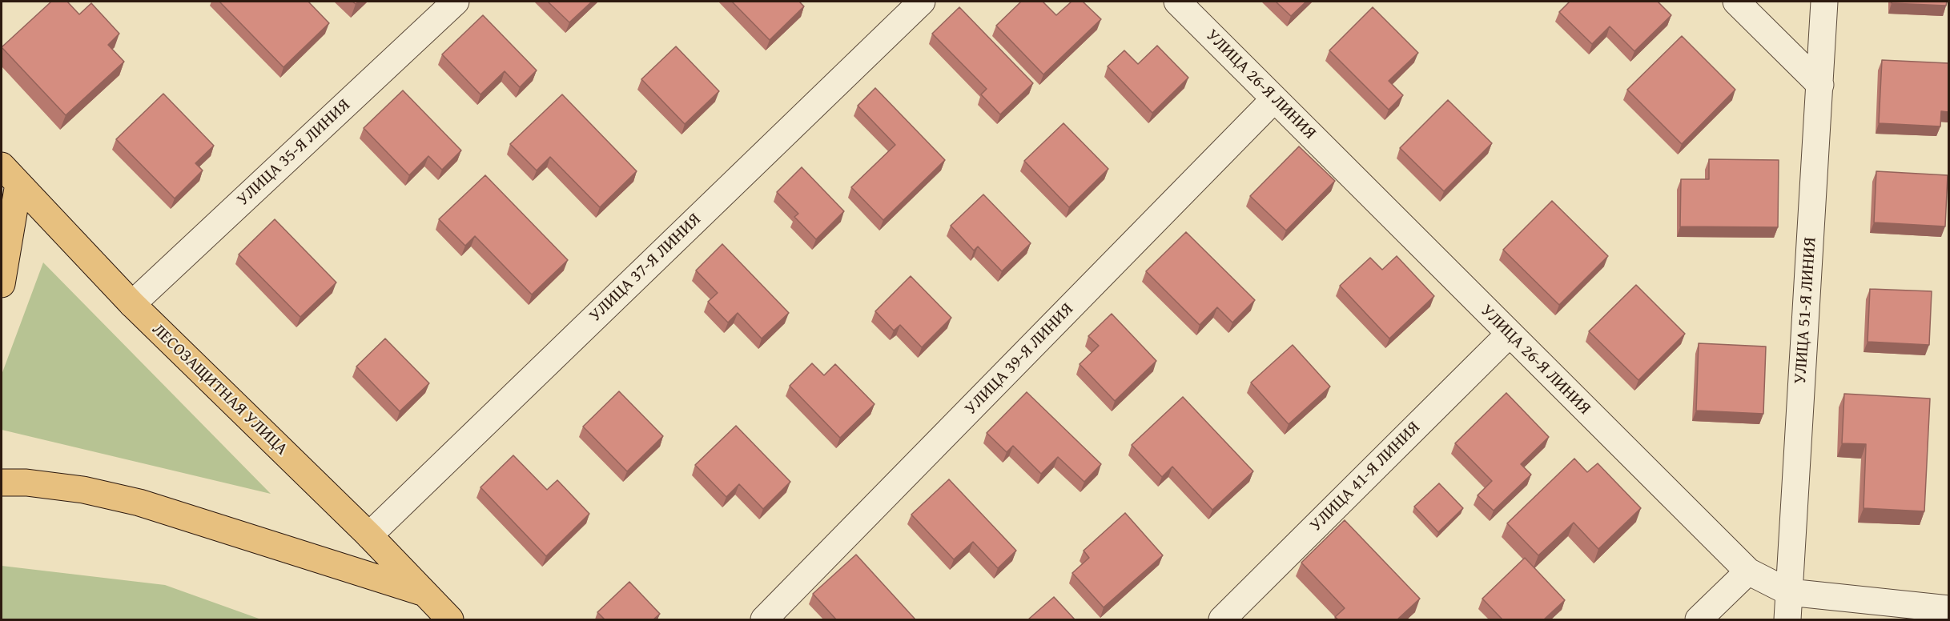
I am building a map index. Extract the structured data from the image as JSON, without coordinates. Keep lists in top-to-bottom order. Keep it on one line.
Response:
{"streets":{"main road":["ЛЕСОЗАЩИТНАЯ УЛИЦА"],"street":["УЛИЦА 26-Я ЛИНИЯ","УЛИЦА 35-Я ЛИНИЯ","УЛИЦА 37-Я ЛИНИЯ","УЛИЦА 51-Я ЛИНИЯ","УЛИЦА 39-Я ЛИНИЯ","УЛИЦА 41-Я ЛИНИЯ"]},"crossings":[["УЛИЦА 26-Я ЛИНИЯ","УЛИЦА 51-Я ЛИНИЯ"],["УЛИЦА 26-Я ЛИНИЯ","УЛИЦА 39-Я ЛИНИЯ"],["УЛИЦА 26-Я ЛИНИЯ","УЛИЦА 41-Я ЛИНИЯ"],["УЛИЦА 35-Я ЛИНИЯ","ЛЕСОЗАЩИТНАЯ УЛИЦА"],["УЛИЦА 37-Я ЛИНИЯ","ЛЕСОЗАЩИТНАЯ УЛИЦА"]]}
